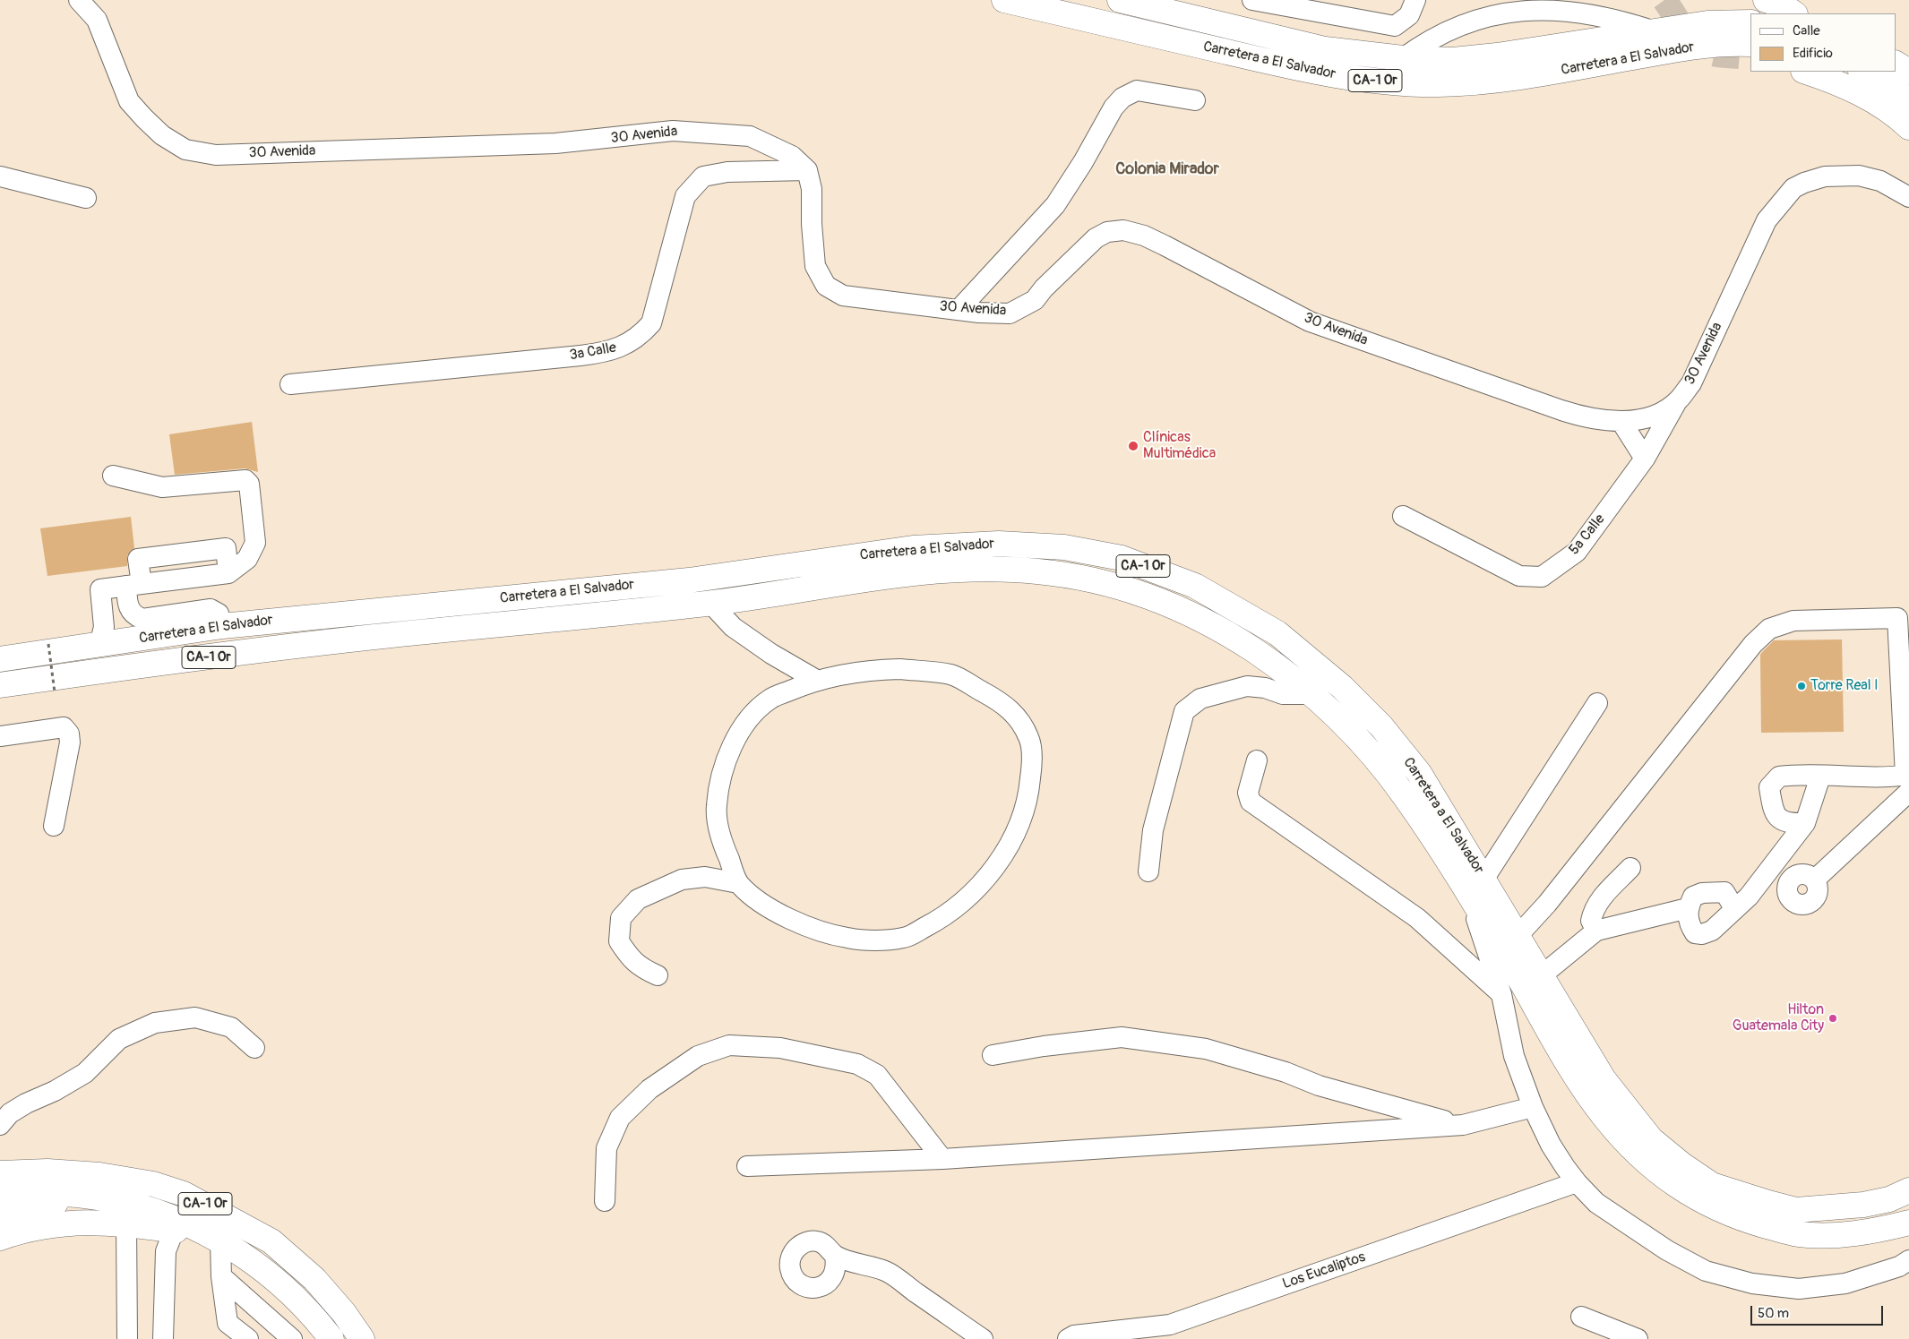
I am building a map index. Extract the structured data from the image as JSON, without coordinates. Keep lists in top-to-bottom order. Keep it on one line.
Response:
{"streets":{"highway":["Carretera a El Salvador","CA-1 Or"],"street":["30 Avenida","3a Calle","5a Calle","Los Eucaliptos"]},"crossings":[["30 Avenida","3a Calle"],["30 Avenida","5a Calle"]],"districts":["Colonia Mirador"],"places":["Clínicas Multimédica","Torre Real I","Hilton Guatemala City"],"legend":["Calle","Edificio"],"scale_bar":"50 m"}
